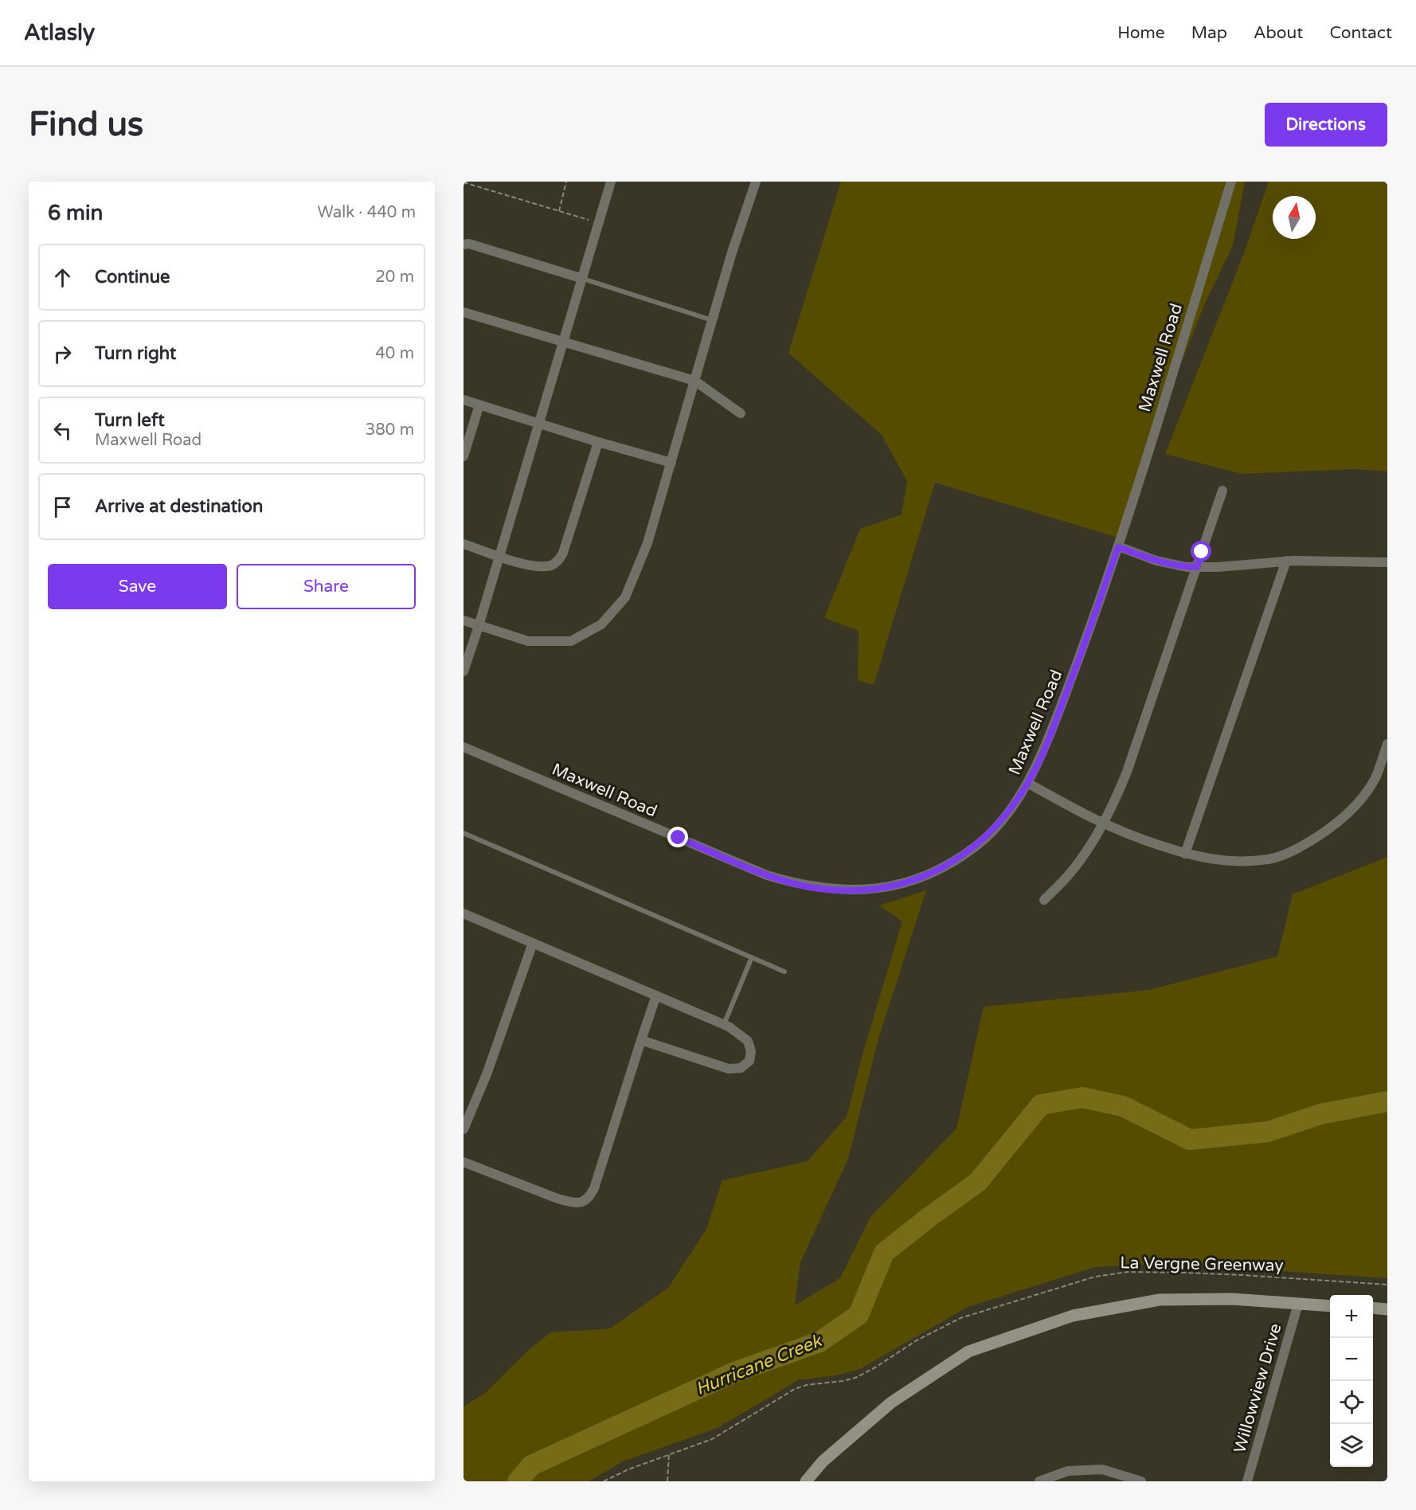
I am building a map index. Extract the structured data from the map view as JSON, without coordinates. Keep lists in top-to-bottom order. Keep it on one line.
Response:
{"streets":{"street":["Maxwell Road","Willowview Drive"],"path":["La Vergne Greenway"]},"water":["Hurricane Creek"],"north":"top","page":{"header":"Atlasly","nav":["Home","Map","About","Contact"],"buttons":["Directions",["Save","Share"]],"title":"Find us","heading":["6 min","Walk · 440 m"],"list":[["Continue","20 m"],["Turn right","40 m"],["Turn left","Maxwell Road","380 m"],"Arrive at destination"],"map_buttons":["+","−"]}}
